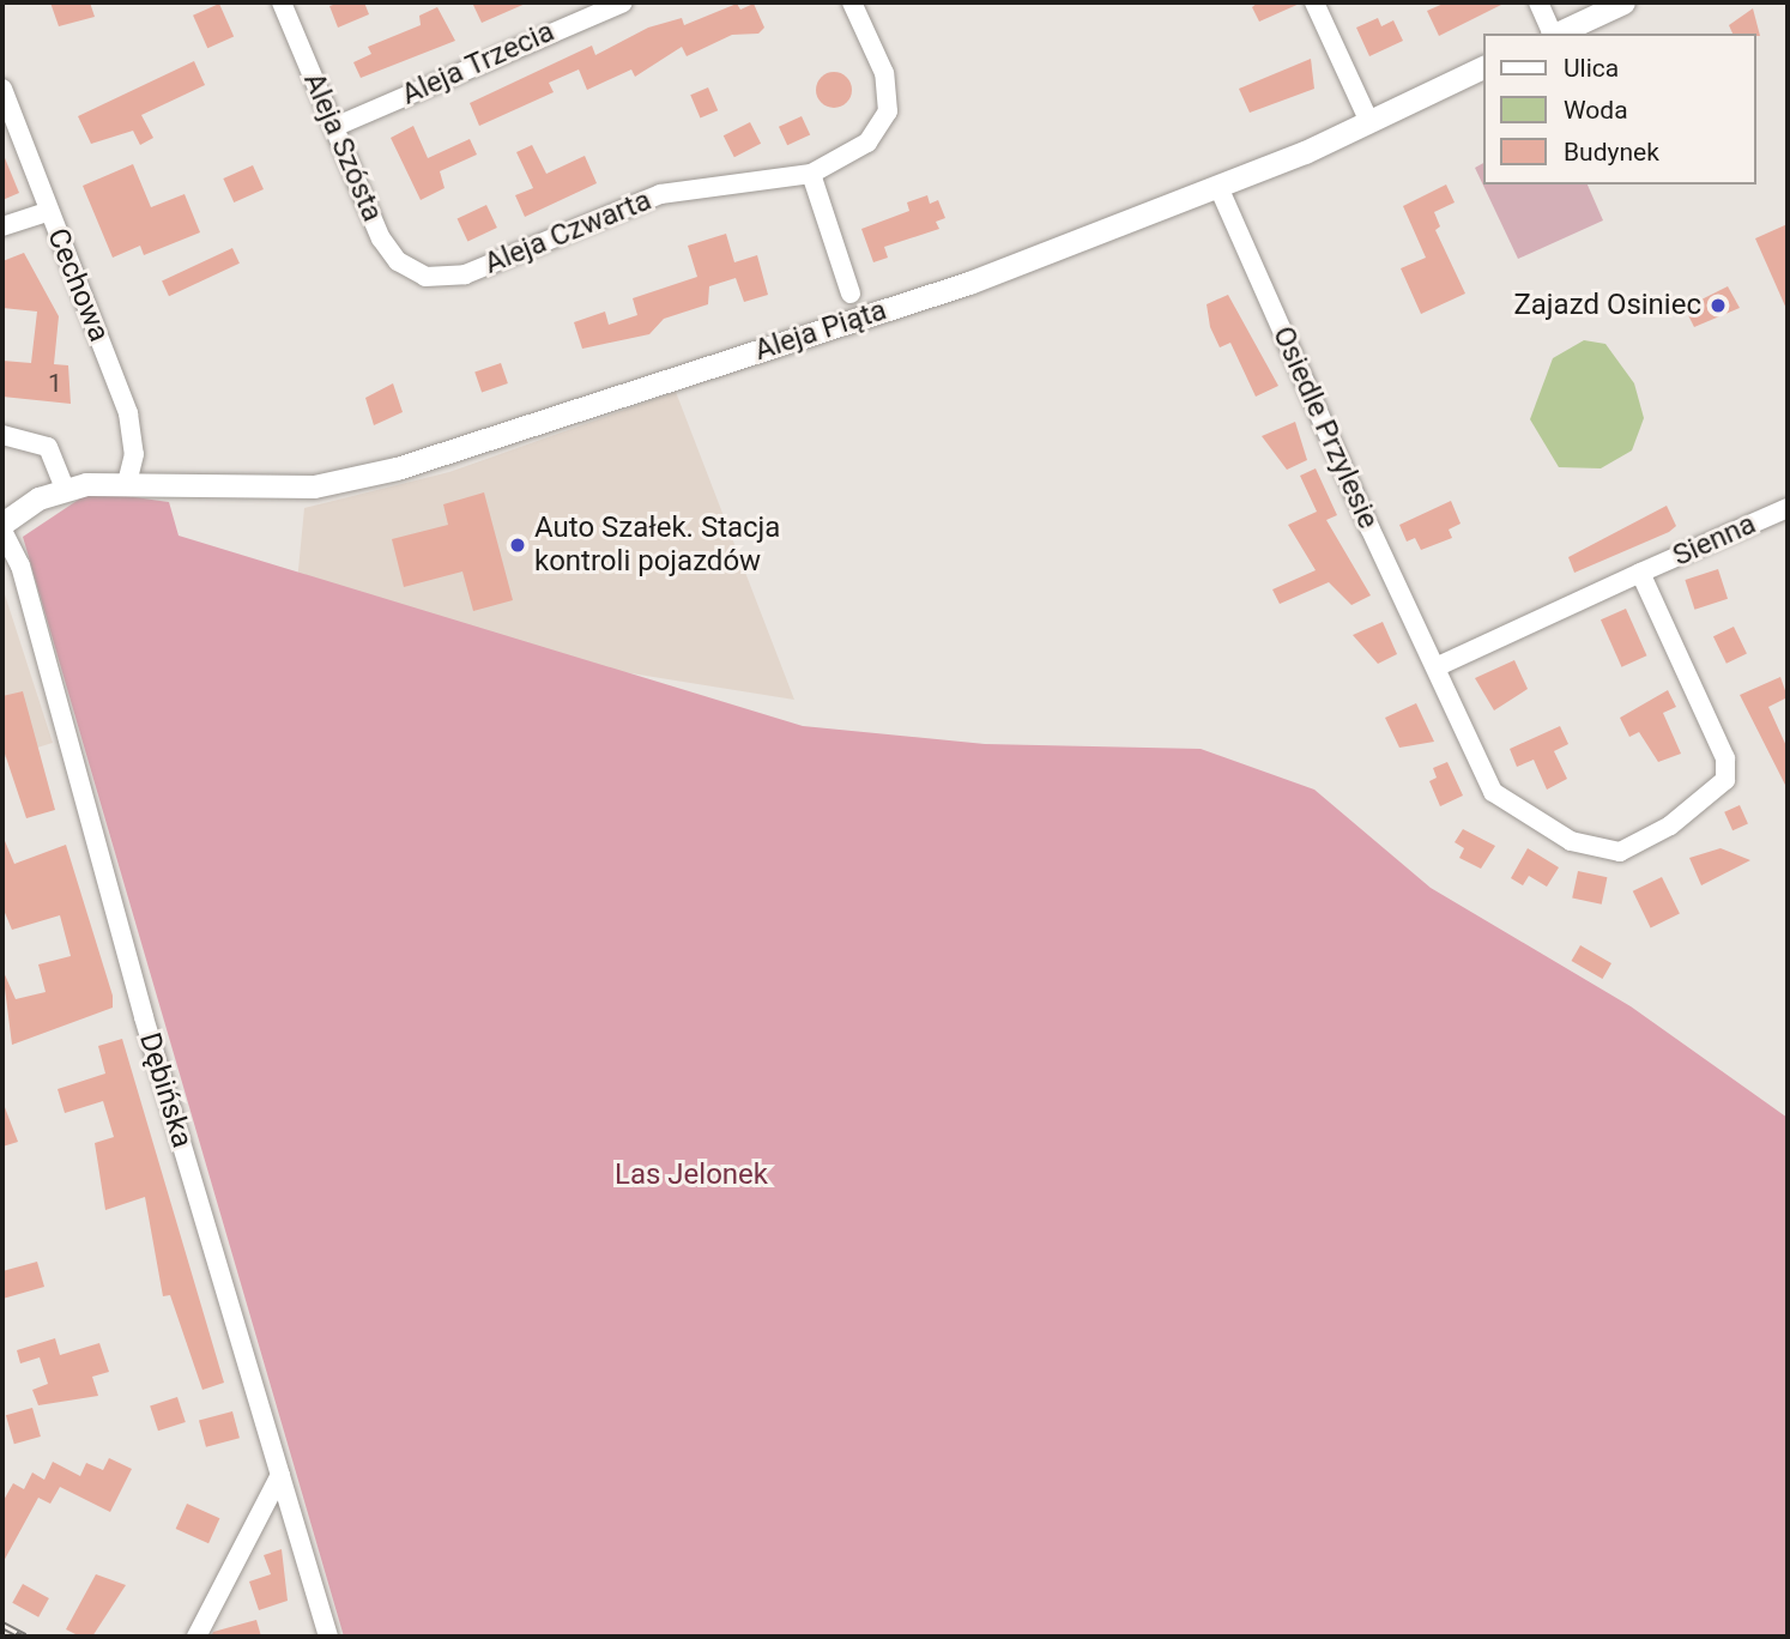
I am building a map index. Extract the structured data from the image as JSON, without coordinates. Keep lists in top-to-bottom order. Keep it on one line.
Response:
{"streets":{"street":["Aleja Trzecia","Aleja Szósta","Aleja Czwarta","Cechowa","Aleja Piąta","Osiedle Przylesie","Sienna","Dębińska"]},"crossings":[["Aleja Trzecia","Aleja Szósta"],["Aleja Szósta","Aleja Czwarta"],["Cechowa","Aleja Piąta"],["Aleja Piąta","Osiedle Przylesie"],["Osiedle Przylesie","Sienna"]],"parks":["Las Jelonek"],"places":["Zajazd Osiniec","Auto Szałek. Stacja kontroli pojazdów"],"house_numbers":["1"],"legend":["Ulica","Woda","Budynek"]}
